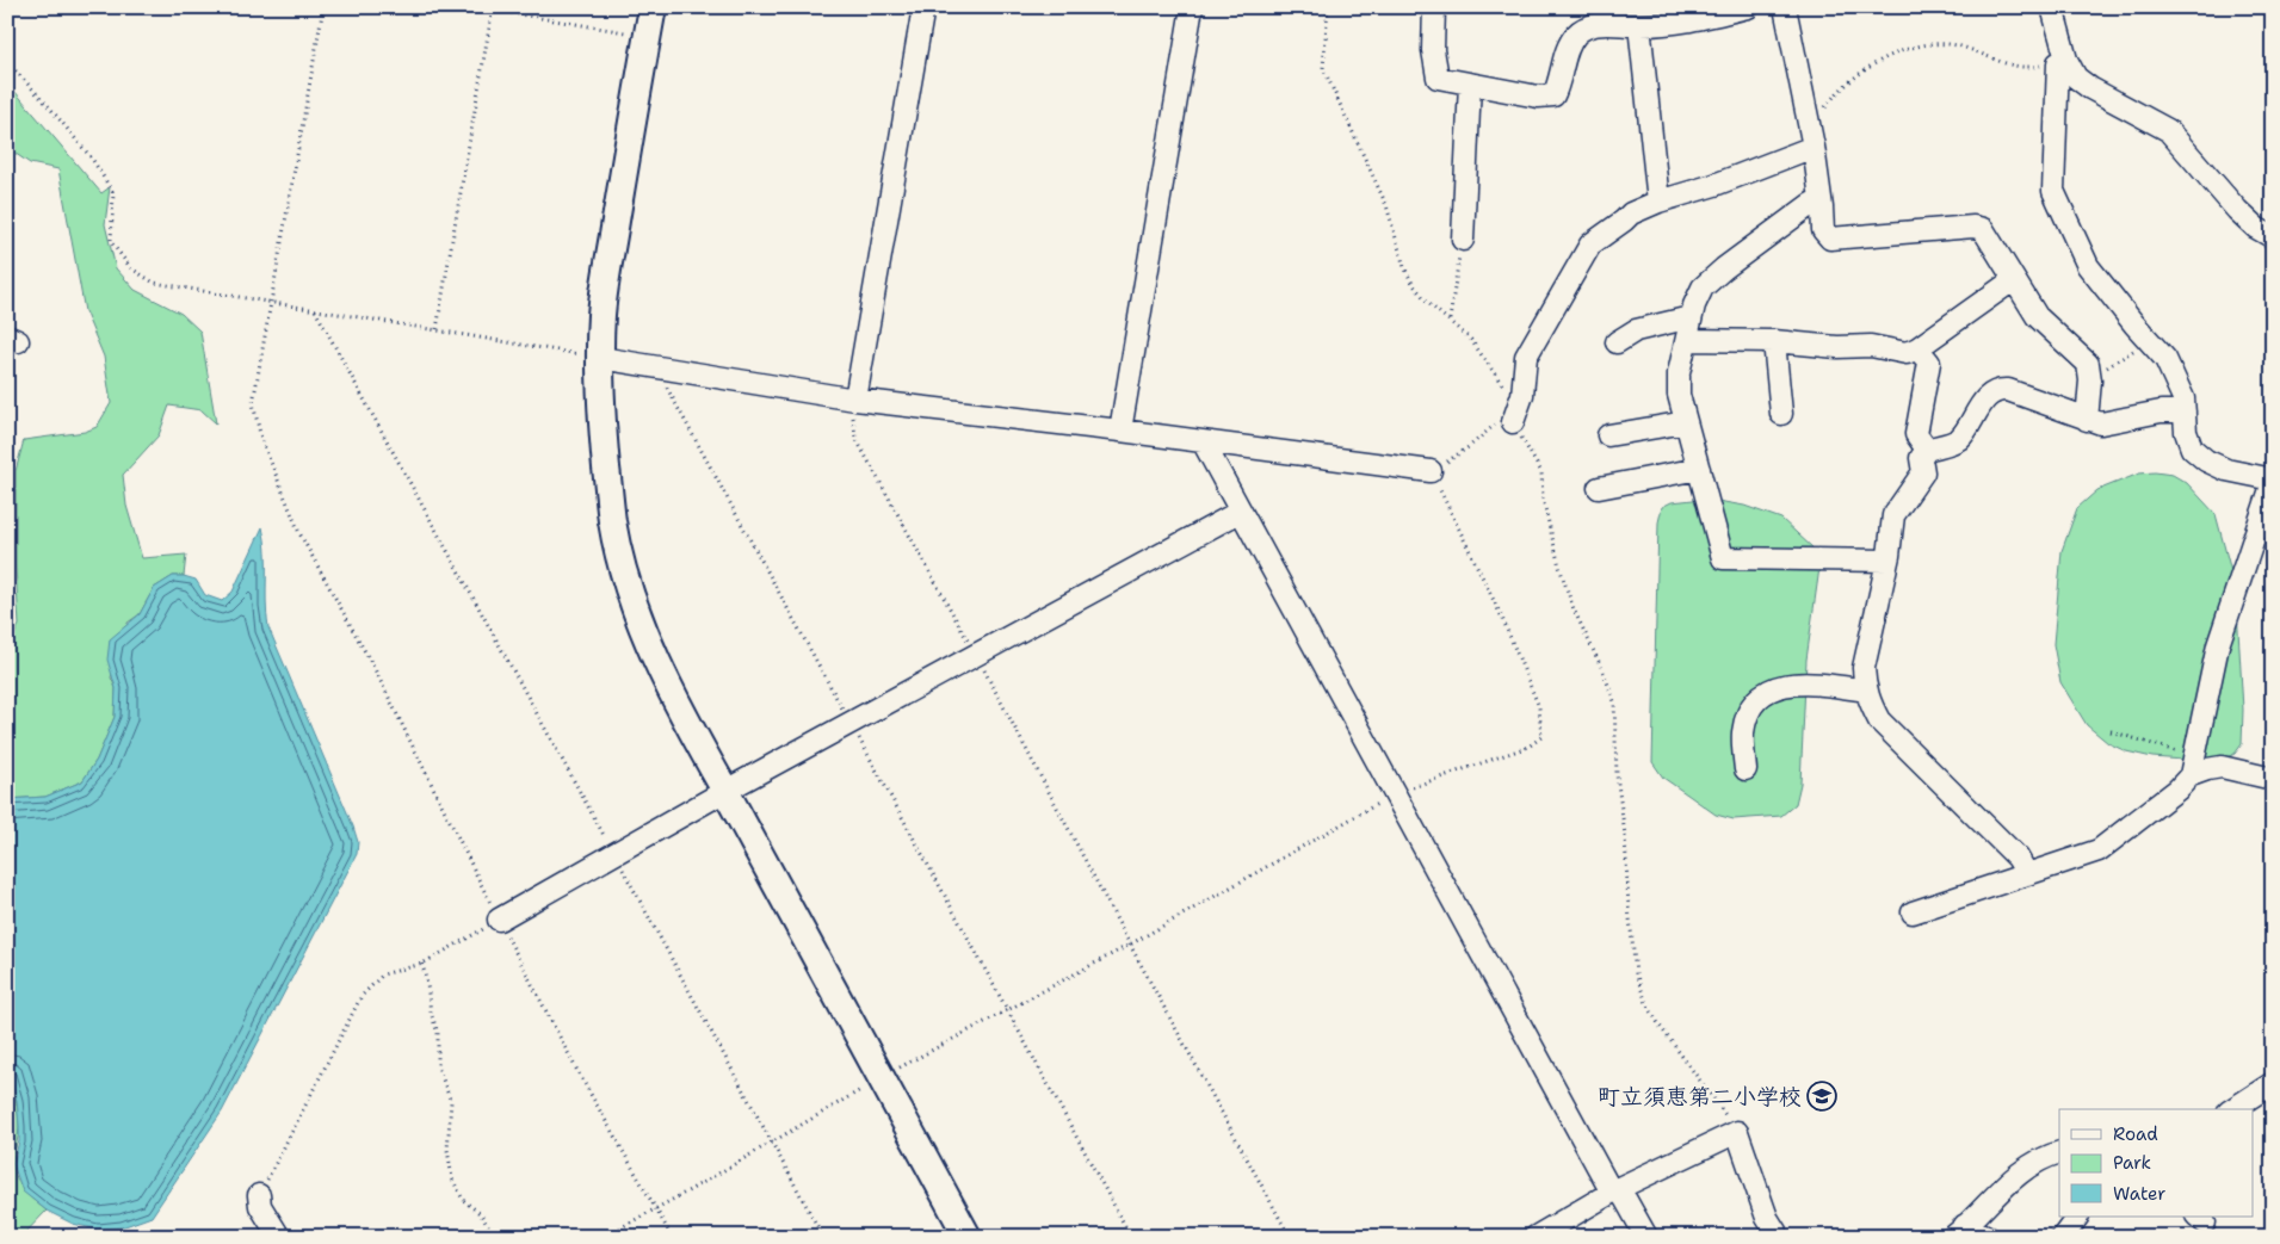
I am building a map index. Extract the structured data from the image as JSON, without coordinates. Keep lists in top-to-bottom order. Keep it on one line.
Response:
{"places":{"school or university":["町立須恵第二小学校"]},"legend":["Road","Park","Water"]}
